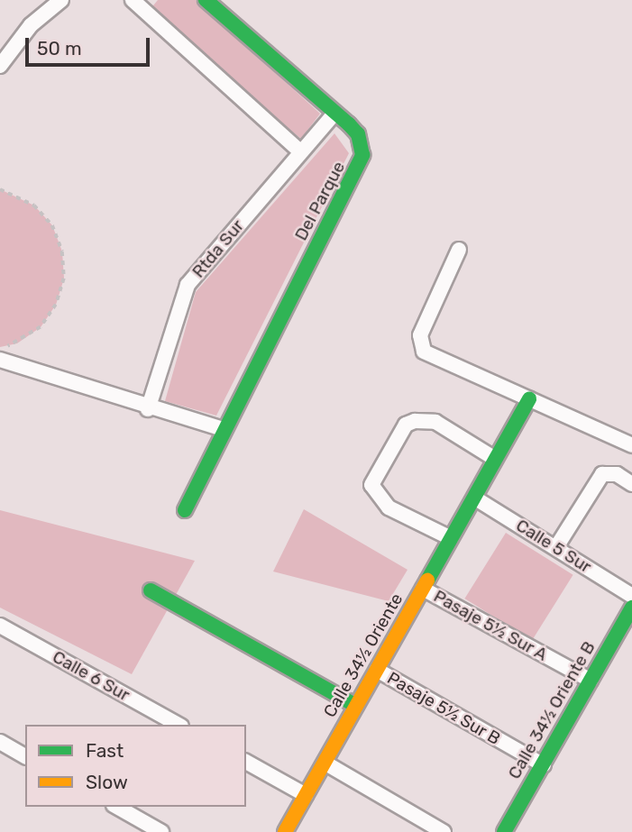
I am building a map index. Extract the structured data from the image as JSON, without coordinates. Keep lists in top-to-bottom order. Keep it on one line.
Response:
{"streets":{"street":["Del Parque","Rtda Sur","Calle 5 Sur","Pasaje 5½ Sur A","Calle 34½ Oriente","Calle 6 Sur","Pasaje 5½ Sur B","Calle 34½ Oriente B"]},"crossings":[["Del Parque","Rtda Sur"],["Calle 5 Sur","Calle 34½ Oriente"],["Pasaje 5½ Sur A","Calle 34½ Oriente"],["Pasaje 5½ Sur A","Calle 34½ Oriente B"],["Calle 34½ Oriente","Pasaje 5½ Sur B"],["Pasaje 5½ Sur B","Calle 34½ Oriente B"]],"legend":["Fast","Slow"],"scale_bar":"50 m"}
